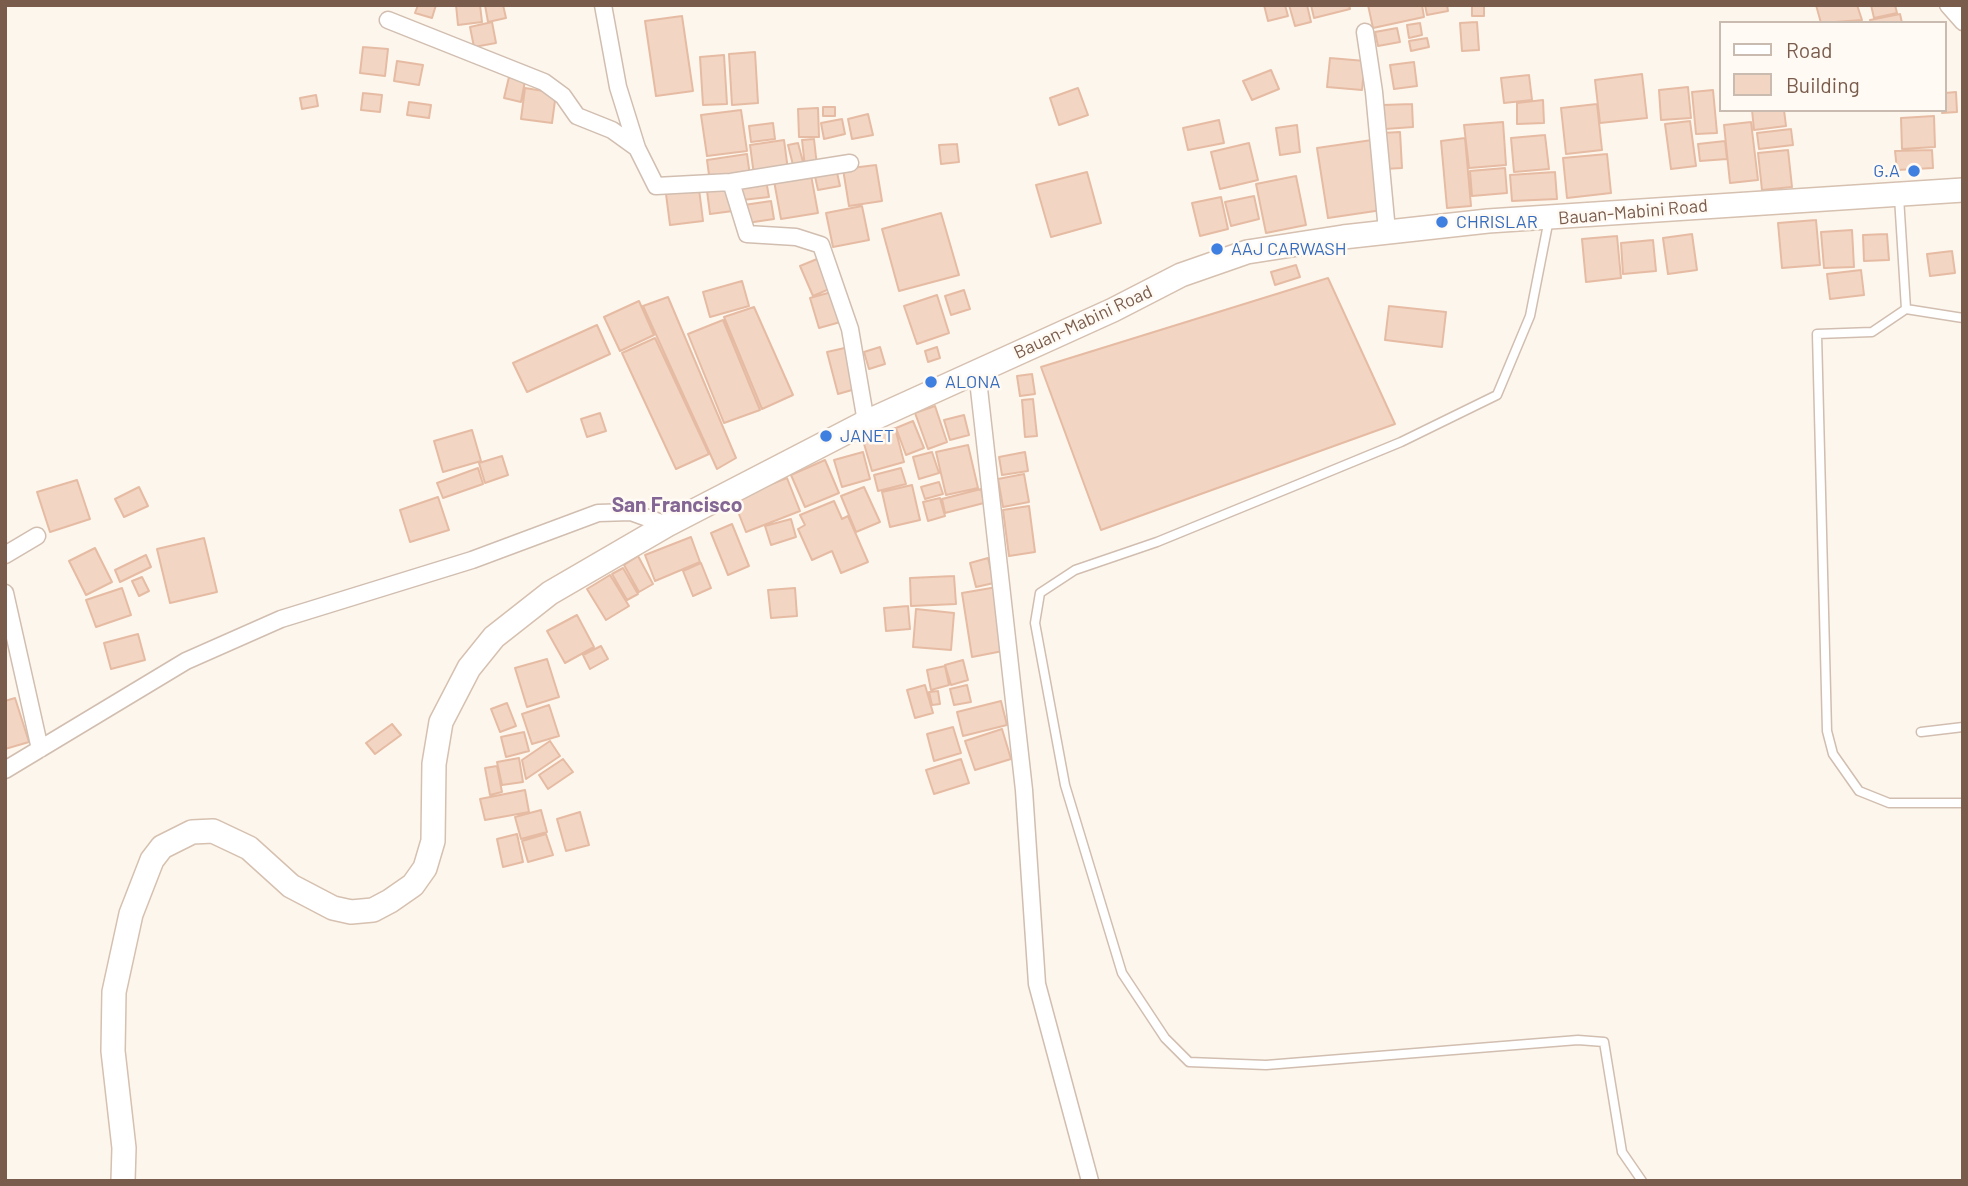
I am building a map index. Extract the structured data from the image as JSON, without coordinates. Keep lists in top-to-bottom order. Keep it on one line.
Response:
{"streets":{"main road":["Bauan-Mabini Road"]},"districts":["San Francisco"],"places":["G.A","CHRISLAR","AAJ CARWASH","ALONA","JANET"],"legend":["Road","Building"]}
